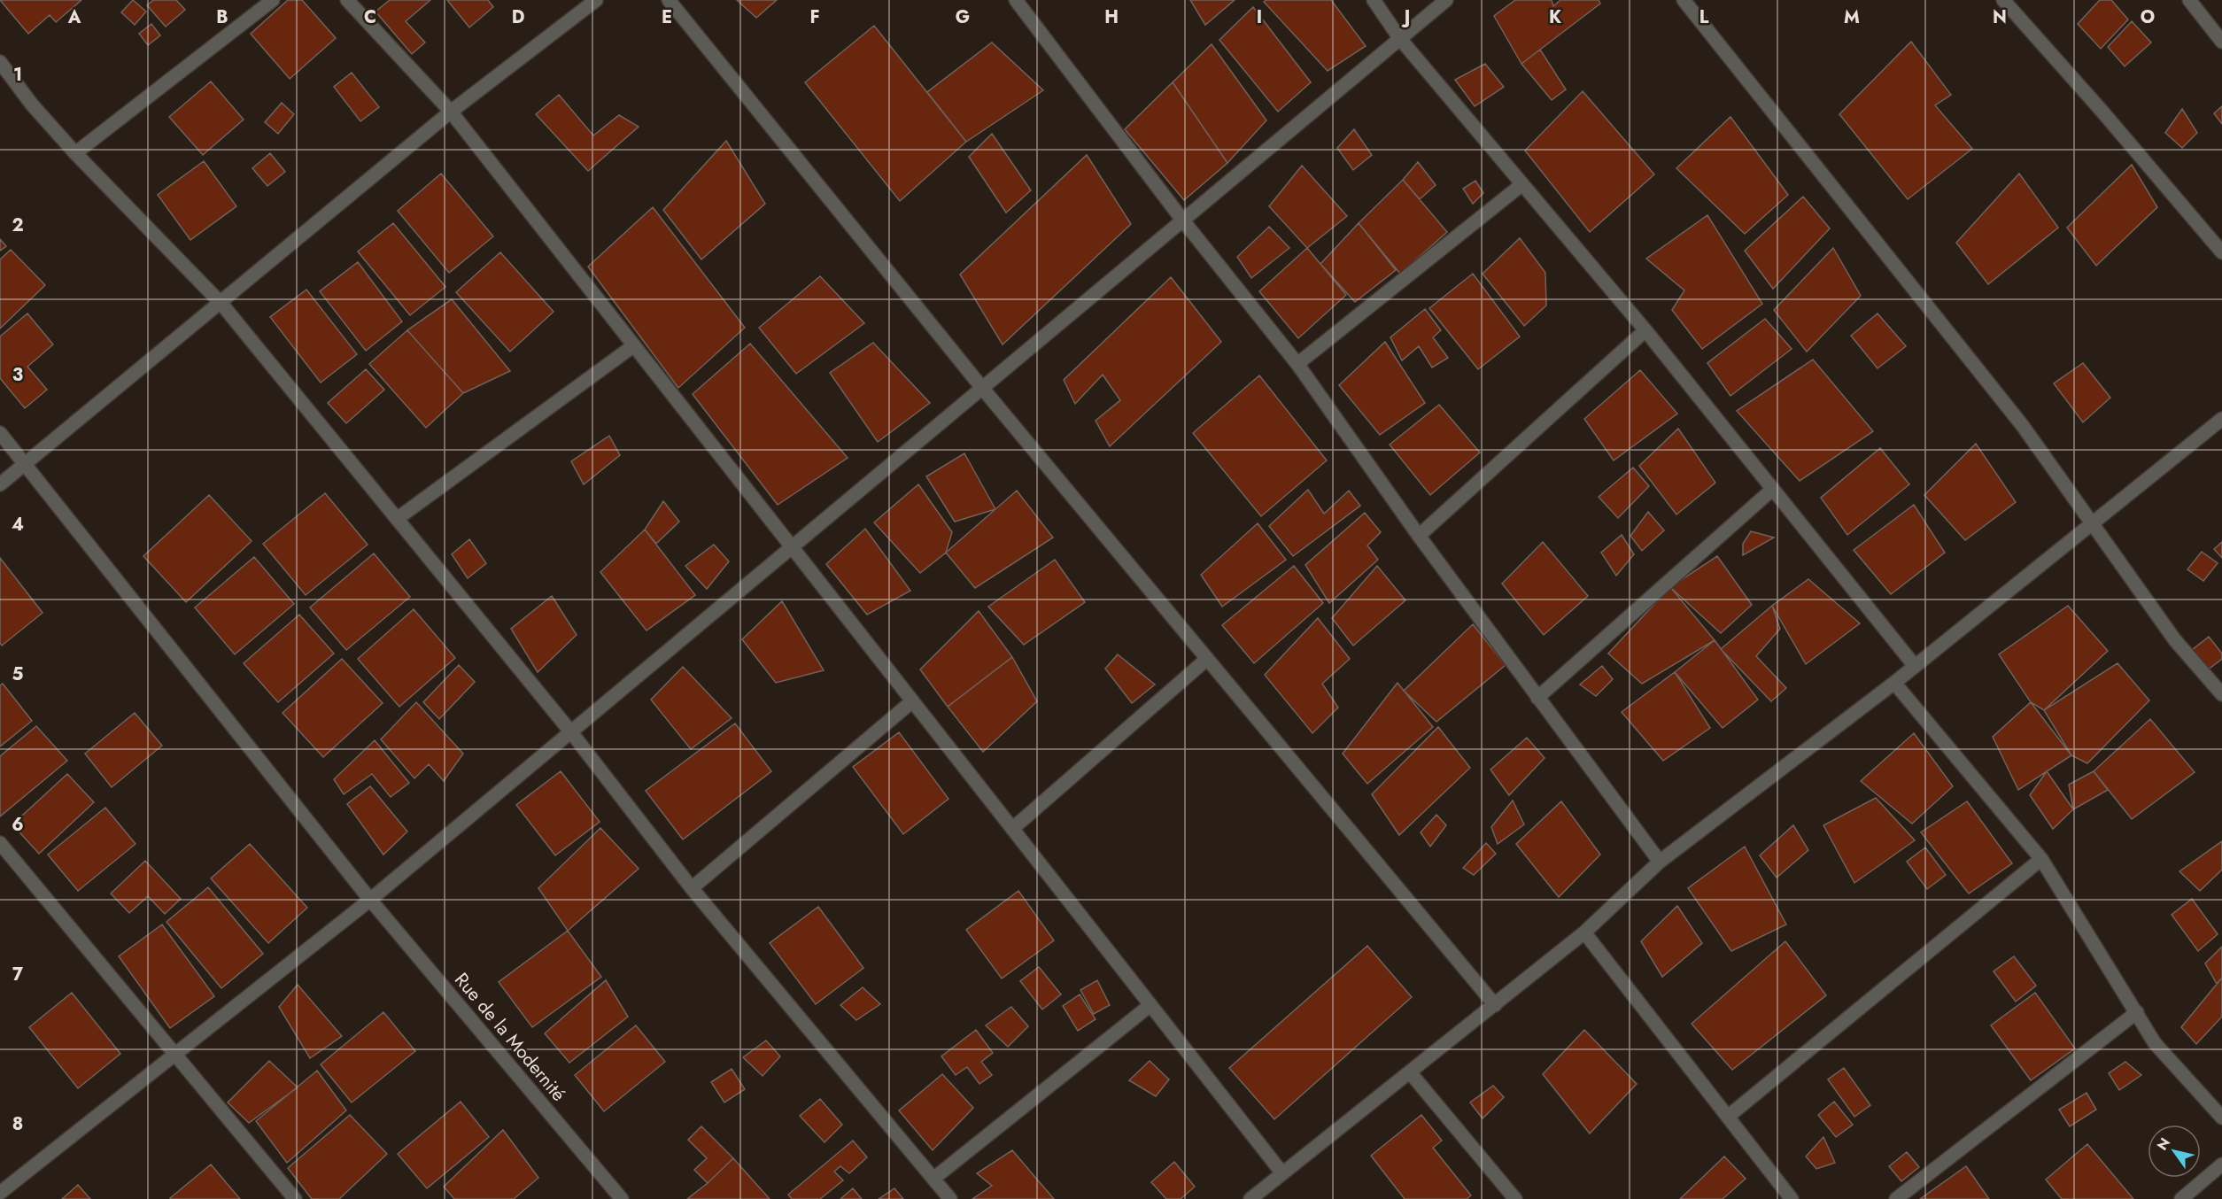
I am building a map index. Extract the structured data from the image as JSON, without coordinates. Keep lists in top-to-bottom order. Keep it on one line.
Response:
{"streets":{"street":["Rue de la Modernité"]},"north":"top left","grid":{"columns":["A","B","C","D","E","F","G","H","I","J","K","L","M","N","O"],"rows":["1","2","3","4","5","6","7","8"]}}
